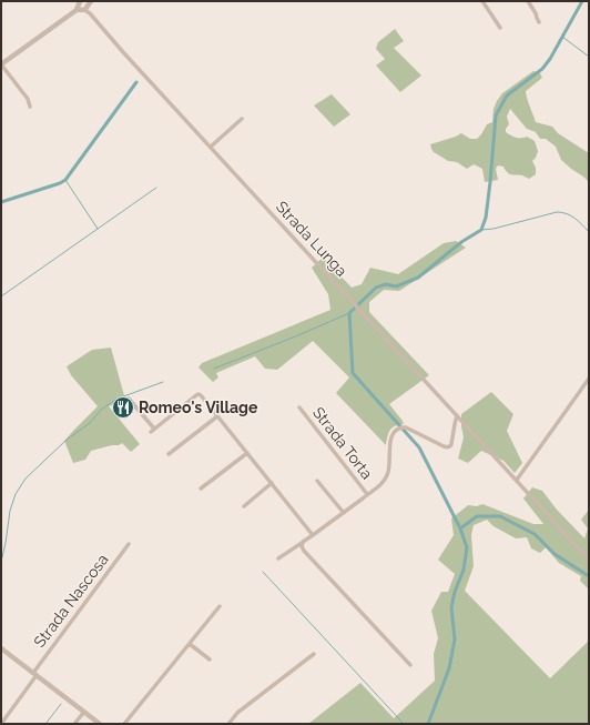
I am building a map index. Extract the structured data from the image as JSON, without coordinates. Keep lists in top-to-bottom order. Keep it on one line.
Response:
{"streets":{"street":["Strada Lunga","Strada Torta","Strada Nascosa"]},"crossings":[["Strada Lunga","Strada Torta"]],"places":{"restaurant":["Romeo's Village"]}}
